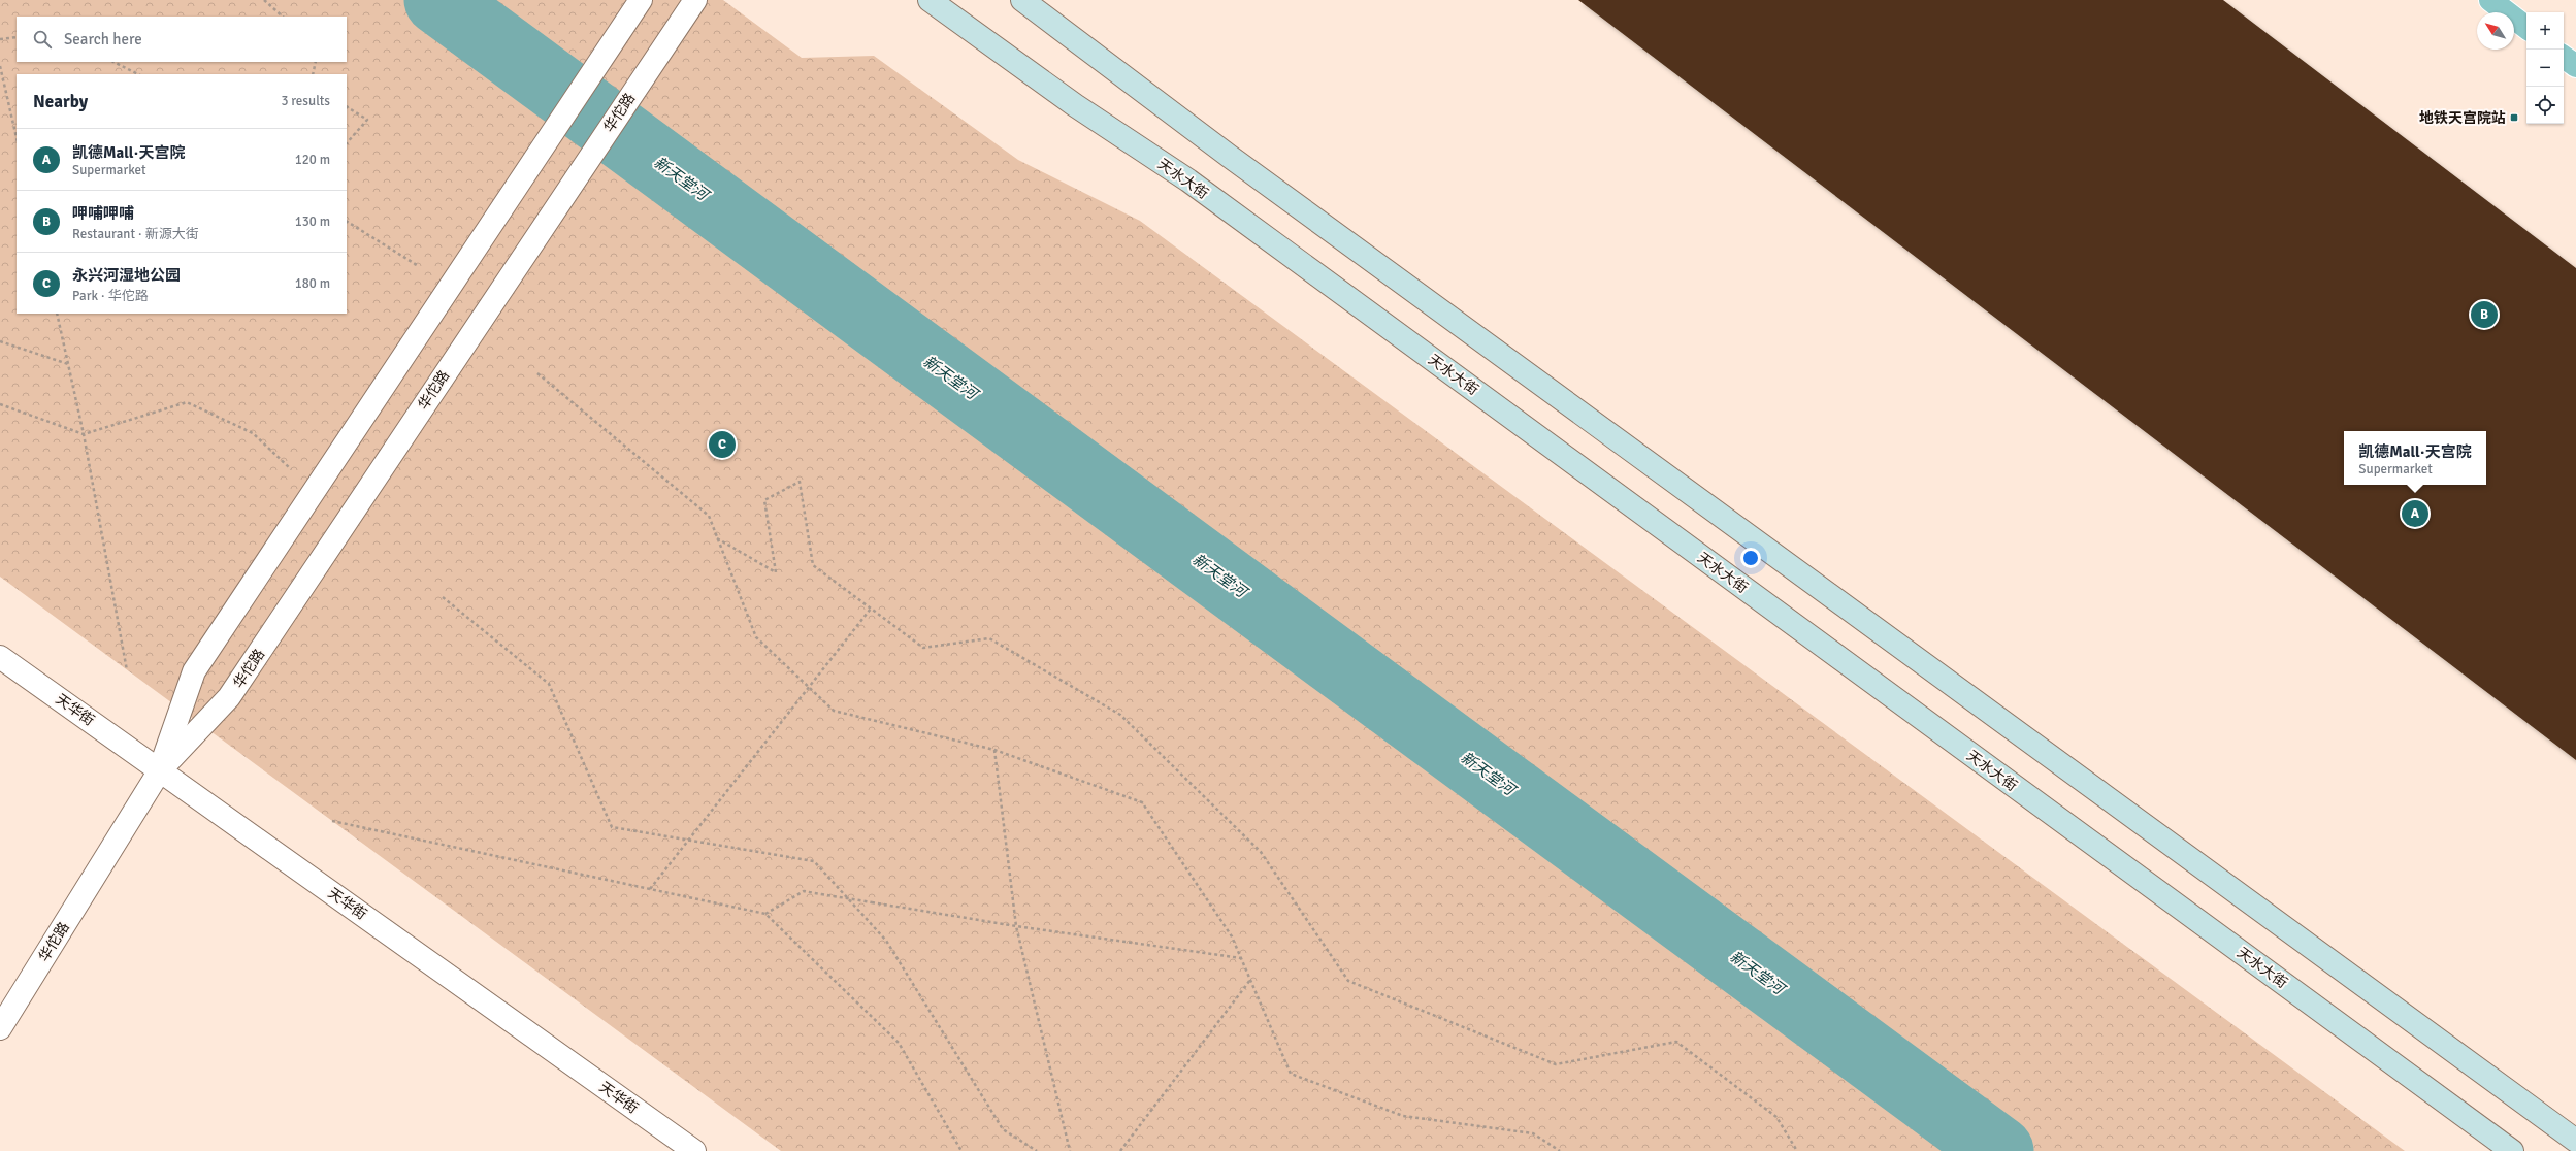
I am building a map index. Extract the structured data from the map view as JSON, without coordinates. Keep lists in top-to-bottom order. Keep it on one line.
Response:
{"streets":{"main road":["天水大街"],"street":["华佗路","天华街"]},"crossings":[["华佗路","天华街"]],"water":["新天堂河"],"places":{"transit":["地铁天宫院站"]},"north":"top left","page":{"map_buttons":["+","−"],"search":"Search here","heading":["Nearby","3 results"],"list":[{"mark":"A","name":"凯德Mall·天宫院","note":"Supermarket","value":"120 m"},{"mark":"B","name":"呷哺呷哺","note":"Restaurant · 新源大街","value":"130 m"},{"mark":"C","name":"永兴河湿地公园","note":"Park · 华佗路","value":"180 m"}],"pins":["B","C","A"],"popup":["凯德Mall·天宫院","Supermarket"]}}
